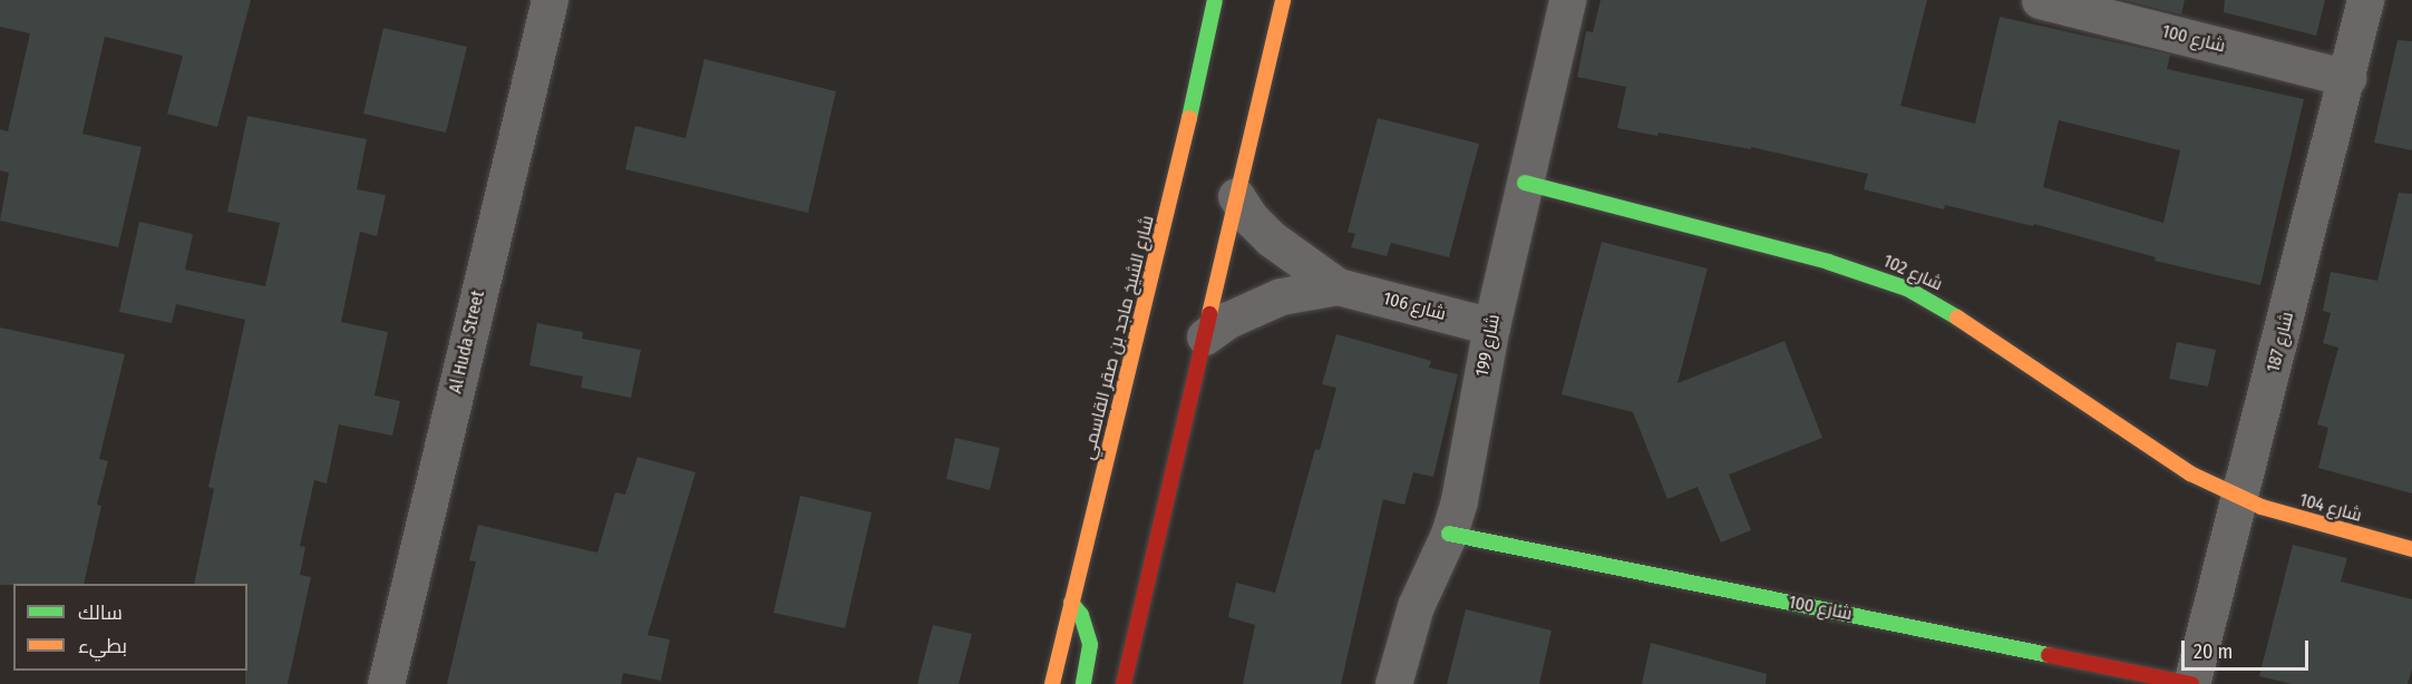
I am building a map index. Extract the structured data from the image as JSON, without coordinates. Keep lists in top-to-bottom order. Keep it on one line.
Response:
{"streets":{"street":["شارع 100","شارع 102","شارع 106","شارع الشيخ ماجد بن صقر القاسمي","Al Huda Street","شارع 187","شارع 199","شارع 104"]},"crossings":[["شارع 100","شارع 187"],["شارع 100","شارع 199"],["شارع 102","شارع 187"],["شارع 102","شارع 199"],["شارع 102","شارع 104"],["شارع 106","شارع 199"],["شارع 187","شارع 104"]],"legend":["سالك","بطيء"],"scale_bar":"20 m"}
